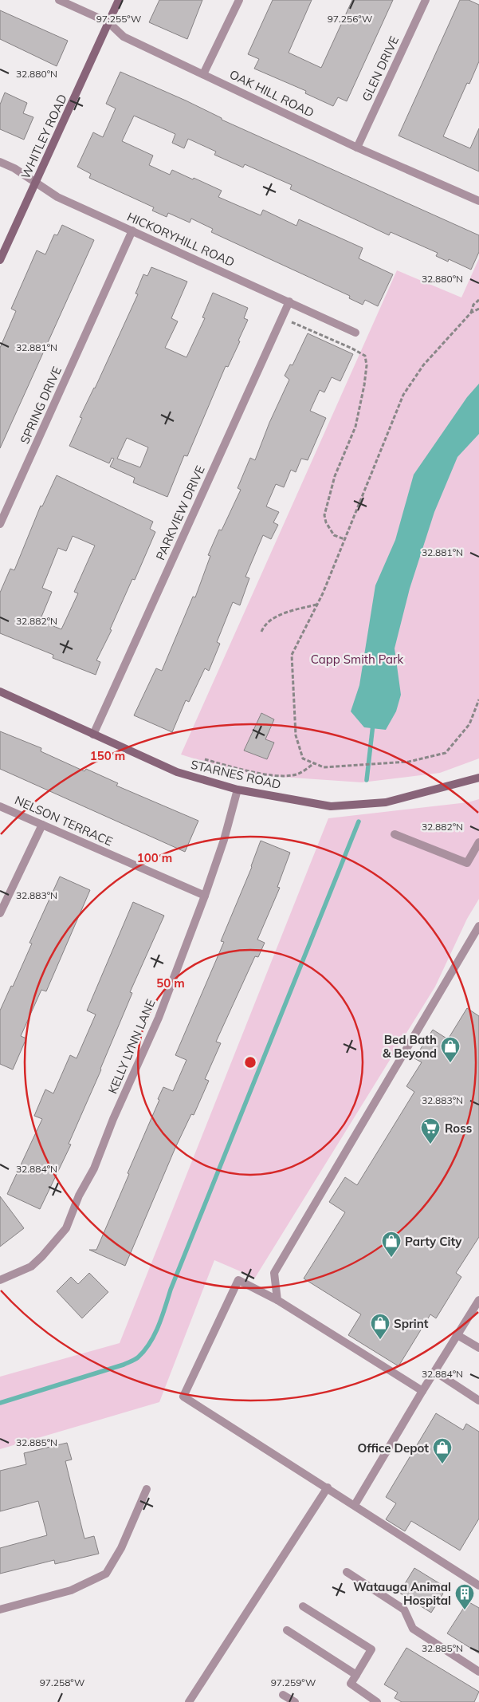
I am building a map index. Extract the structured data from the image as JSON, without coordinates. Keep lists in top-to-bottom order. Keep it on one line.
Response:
{"streets":{"main road":["WHITLEY ROAD","STARNES ROAD"],"street":["GLEN DRIVE","OAK HILL ROAD","HICKORYHILL ROAD","SPRING DRIVE","PARKVIEW DRIVE","NELSON TERRACE","KELLY LYNN LANE"]},"crossings":[["GLEN DRIVE","OAK HILL ROAD"],["OAK HILL ROAD","WHITLEY ROAD"],["WHITLEY ROAD","HICKORYHILL ROAD"],["HICKORYHILL ROAD","SPRING DRIVE"],["HICKORYHILL ROAD","PARKVIEW DRIVE"],["PARKVIEW DRIVE","STARNES ROAD"],["STARNES ROAD","KELLY LYNN LANE"],["NELSON TERRACE","KELLY LYNN LANE"]],"parks":["Capp Smith Park"],"places":{"shop":["Bed Bath & Beyond","Party City","Sprint","Office Depot"],"supermarket":["Ross"],"building":["Watauga Animal Hospital"]},"coordinates":["97.255°W","97.256°W","32.880°N","32.881°N","32.882°N","32.883°N","32.884°N","32.885°N","97.258°W","97.259°W"],"rings":["150 m","100 m","50 m"]}
